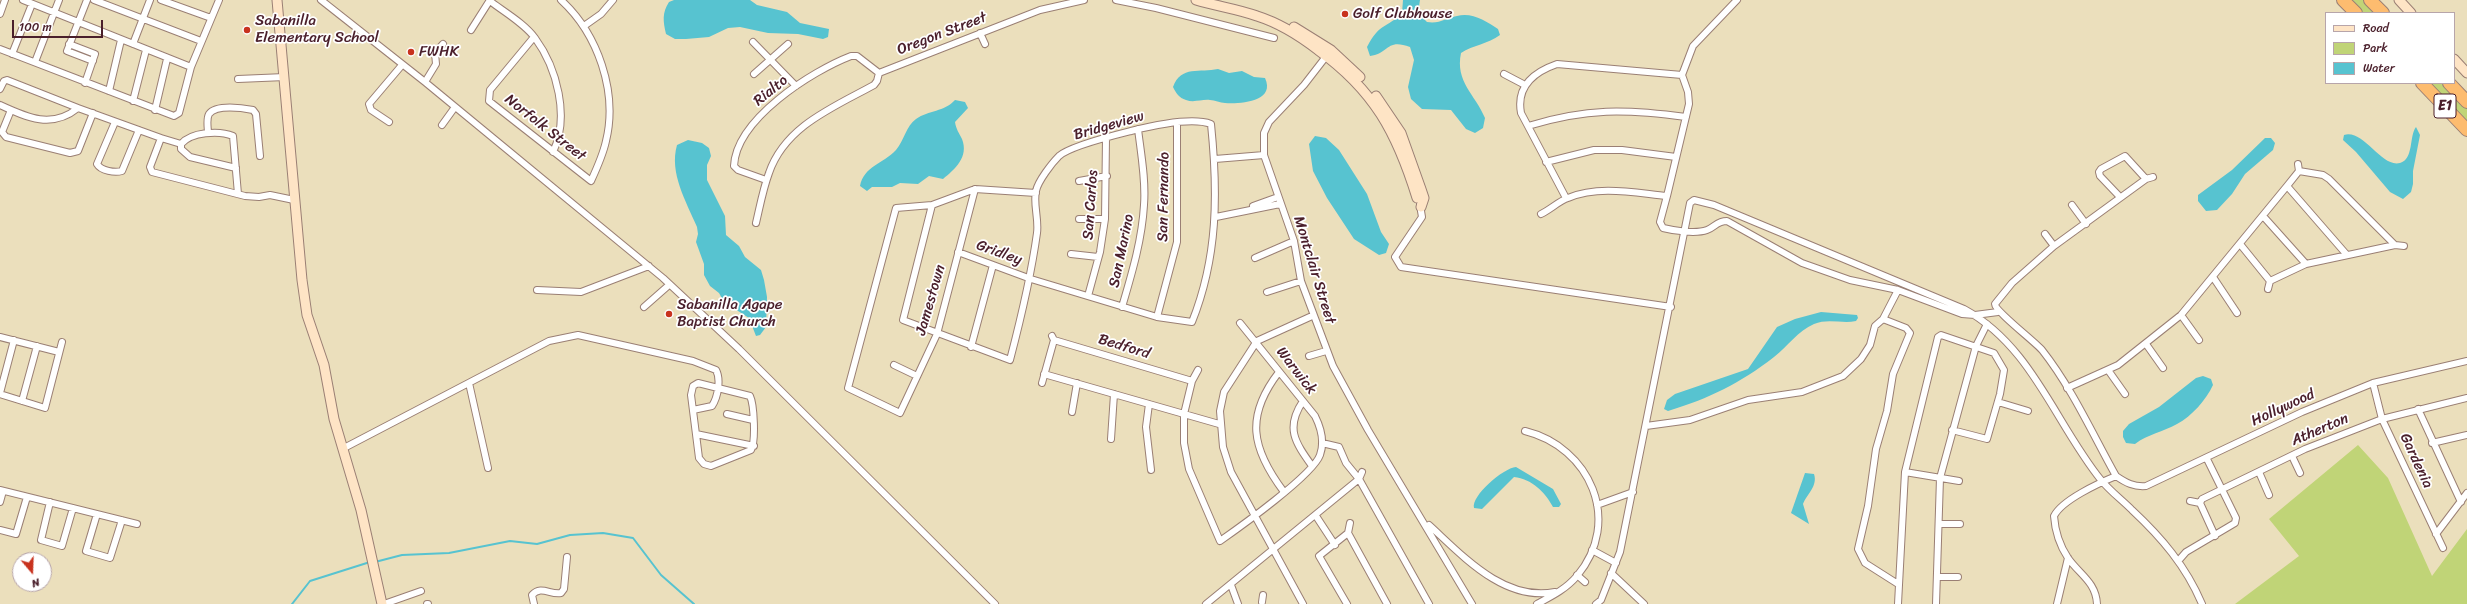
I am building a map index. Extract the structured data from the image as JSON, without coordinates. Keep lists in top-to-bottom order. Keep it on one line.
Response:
{"streets":{"highway":["E1"],"street":["Oregon Street","Rialto","Bridgeview","Norfolk Street","San Fernando","San Carlos","San Marino","Gridley","Montclair Street","Jamestown","Bedford","Warwick","Hollywood","Atherton","Gardenia"]},"crossings":[["Oregon Street","Rialto"],["Bridgeview","San Fernando"],["Bridgeview","San Carlos"],["Bridgeview","San Marino"],["San Fernando","Gridley"],["San Carlos","Gridley"],["San Marino","Gridley"],["Gridley","Jamestown"],["Hollywood","Gardenia"],["Atherton","Gardenia"]],"places":["Golf Clubhouse","Sabanilla Elementary School","FWHK","Sabanilla Agape Baptist Church"],"legend":["Road","Park","Water"],"scale_bar":"100 m","north":"bottom"}
